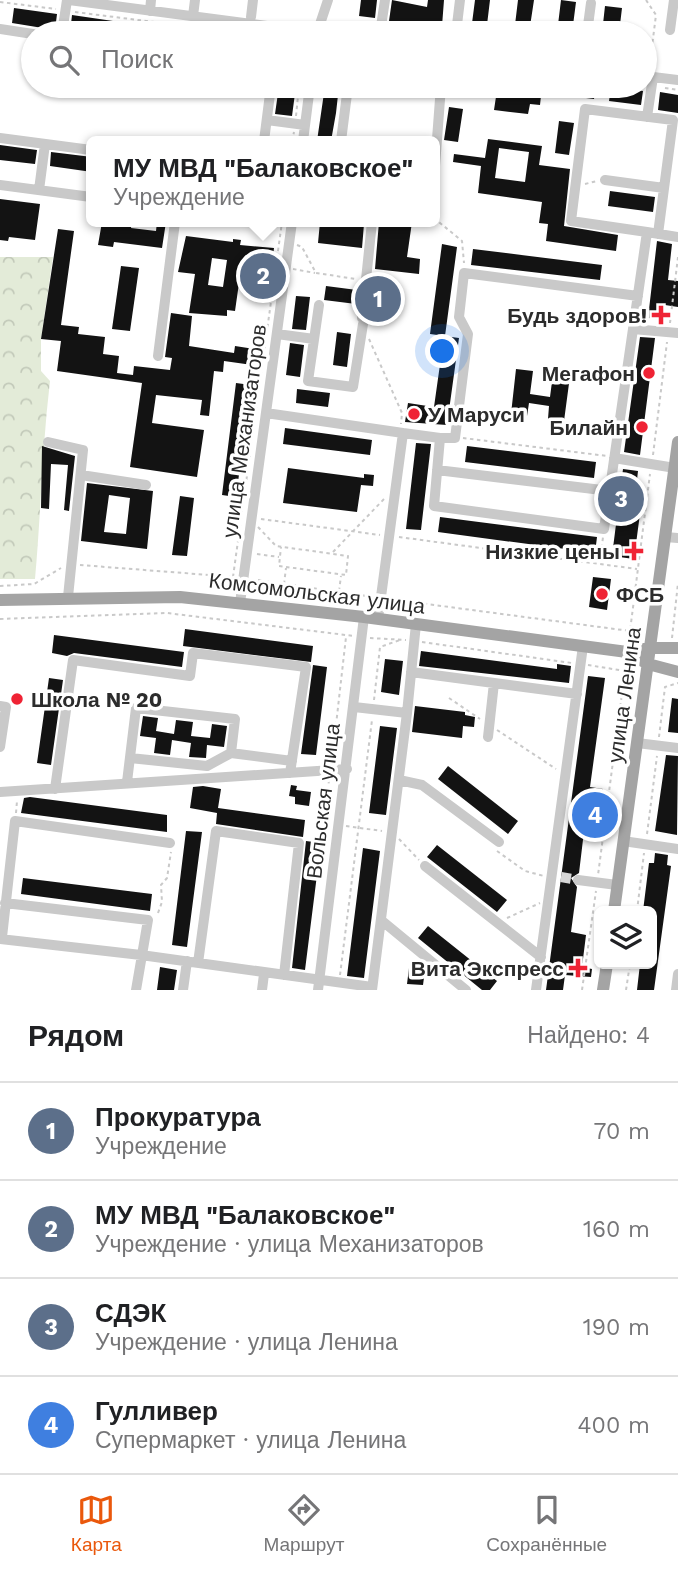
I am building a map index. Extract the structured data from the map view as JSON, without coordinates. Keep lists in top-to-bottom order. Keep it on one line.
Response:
{"streets":{"main road":["Комсомольская улица","улица Ленина"],"street":["улица Механизаторов","Вольская улица"]},"crossings":[["улица Механизаторов","Комсомольская улица"],["Комсомольская улица","улица Ленина"],["Комсомольская улица","Вольская улица"]],"places":{"health":["Будь здоров!","Низкие цены","Вита Экспресс"],"other":["Мегафон","У Маруси","Билайн","ФСБ","Школа № 20"]},"page":{"search":"Поиск","popup":["МУ МВД \"Балаковское\"","Учреждение"],"pins":["2","1","3","4"],"heading":["Рядом","Найдено: 4"],"list":[{"mark":"1","name":"Прокуратура","note":"Учреждение","value":"70 m"},{"mark":"2","name":"МУ МВД \"Балаковское\"","note":"Учреждение · улица Механизаторов","value":"160 m"},{"mark":"3","name":"СДЭК","note":"Учреждение · улица Ленина","value":"190 m"},{"mark":"4","name":"Гулливер","note":"Супермаркет · улица Ленина","value":"400 m"}],"nav":["Карта","Маршрут","Сохранённые"]}}
